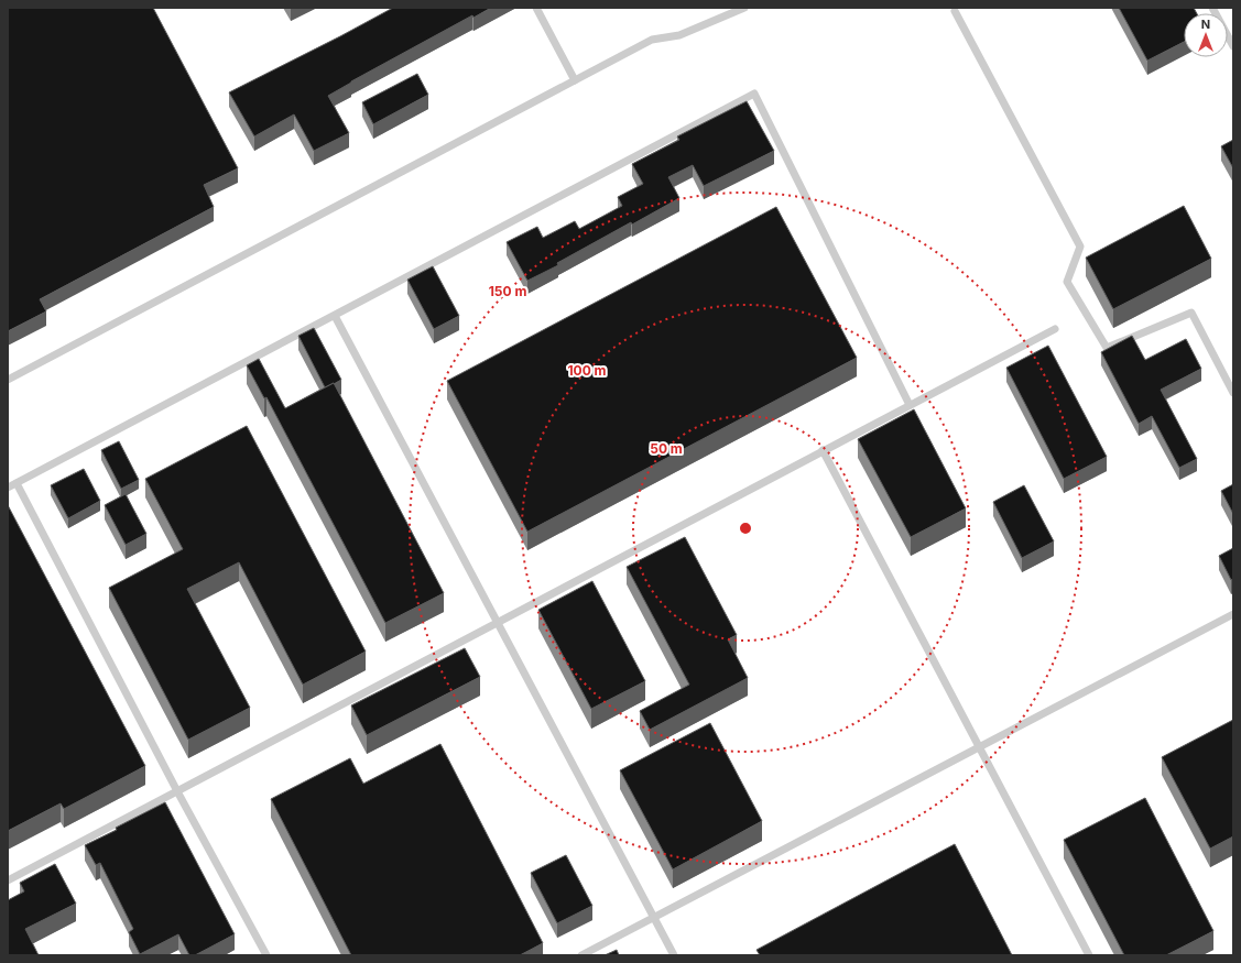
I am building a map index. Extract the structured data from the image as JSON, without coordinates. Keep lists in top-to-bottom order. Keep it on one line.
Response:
{"north":"top","rings":["150 m","100 m","50 m"]}
